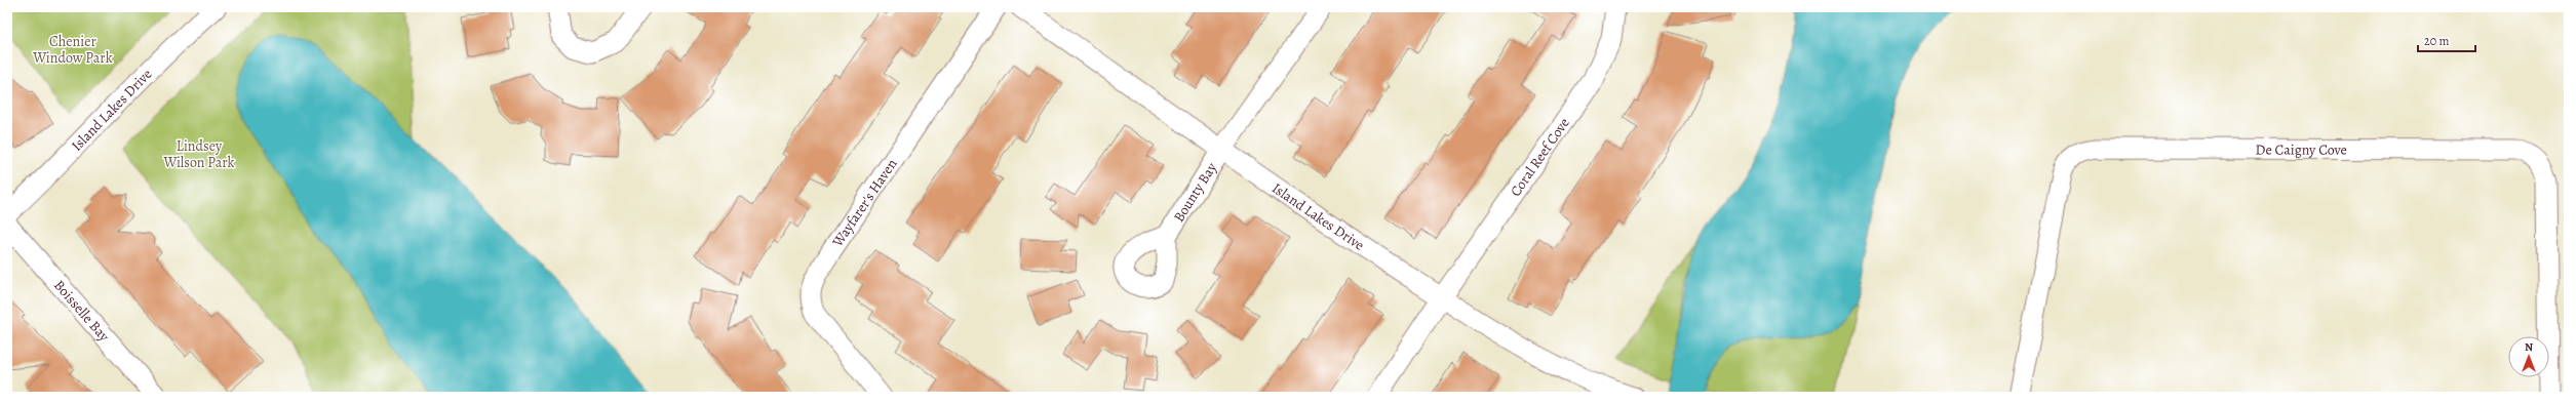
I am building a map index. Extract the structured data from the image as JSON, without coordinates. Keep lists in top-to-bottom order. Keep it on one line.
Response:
{"streets":{"street":["Island Lakes Drive","De Caigny Cove","Coral Reef Cove","Bounty Bay","Wayfarer's Haven","Boisselle Bay"]},"crossings":[["Island Lakes Drive","Coral Reef Cove"],["Island Lakes Drive","Bounty Bay"]],"parks":["Chenier Window Park","Lindsey Wilson Park"],"scale_bar":"20 m","north":"top"}
